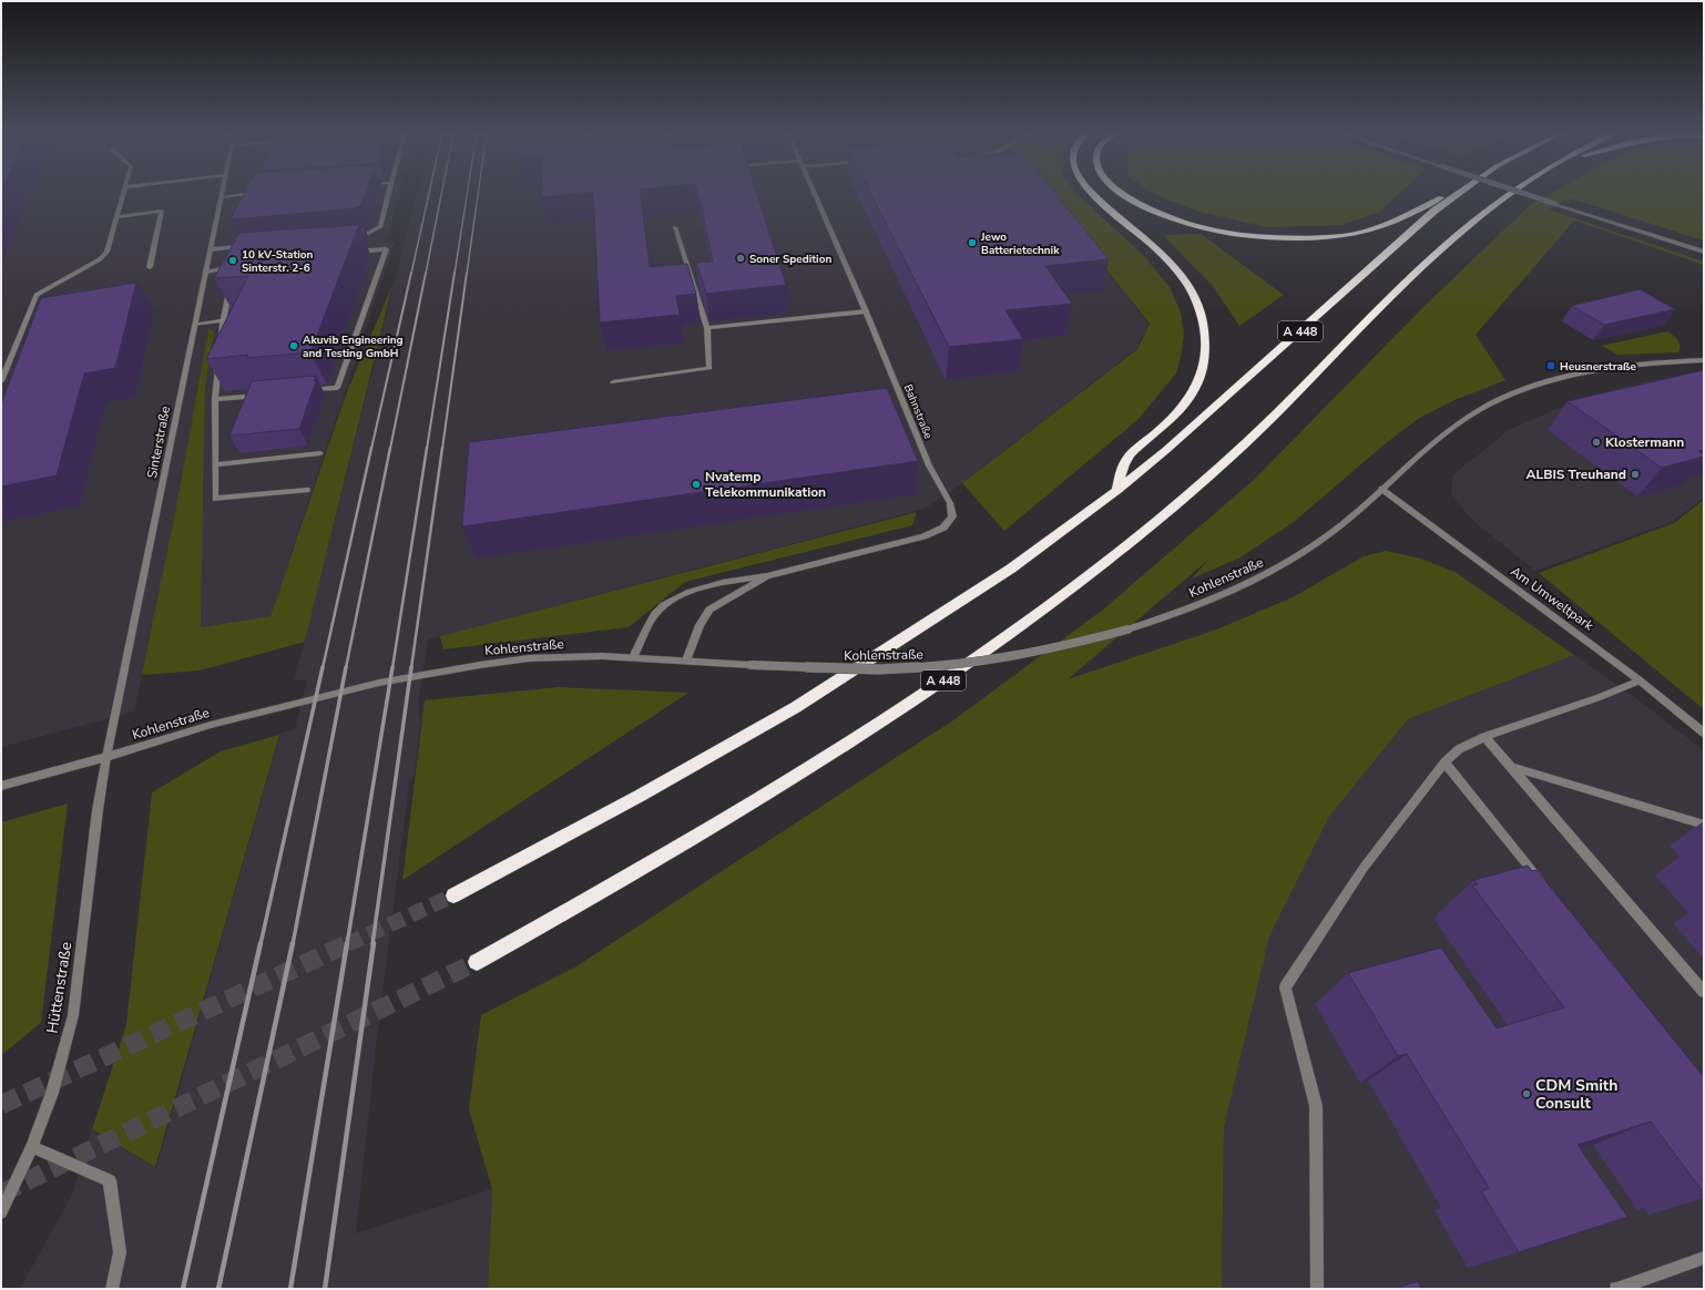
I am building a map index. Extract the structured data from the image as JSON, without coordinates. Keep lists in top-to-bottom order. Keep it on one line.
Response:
{"streets":{"highway":["A 448"],"street":["Bahnstraße","Sinterstraße","Kohlenstraße","Am Umweltpark","Hüttenstraße"]},"crossings":[["Bahnstraße","Kohlenstraße"],["Sinterstraße","Kohlenstraße"],["Sinterstraße","Hüttenstraße"],["Kohlenstraße","Am Umweltpark"],["Kohlenstraße","Hüttenstraße"]],"places":{"other":["Jewo Batterietechnik","Soner Spedition","10 kV-Station Sinterstr. 2-6","Akuvib Engineering and Testing GmbH","Klostermann","ALBIS Treuhand","Nvatemp Telekommunikation","CDM Smith Consult"],"transit":["Heusnerstraße"]}}
